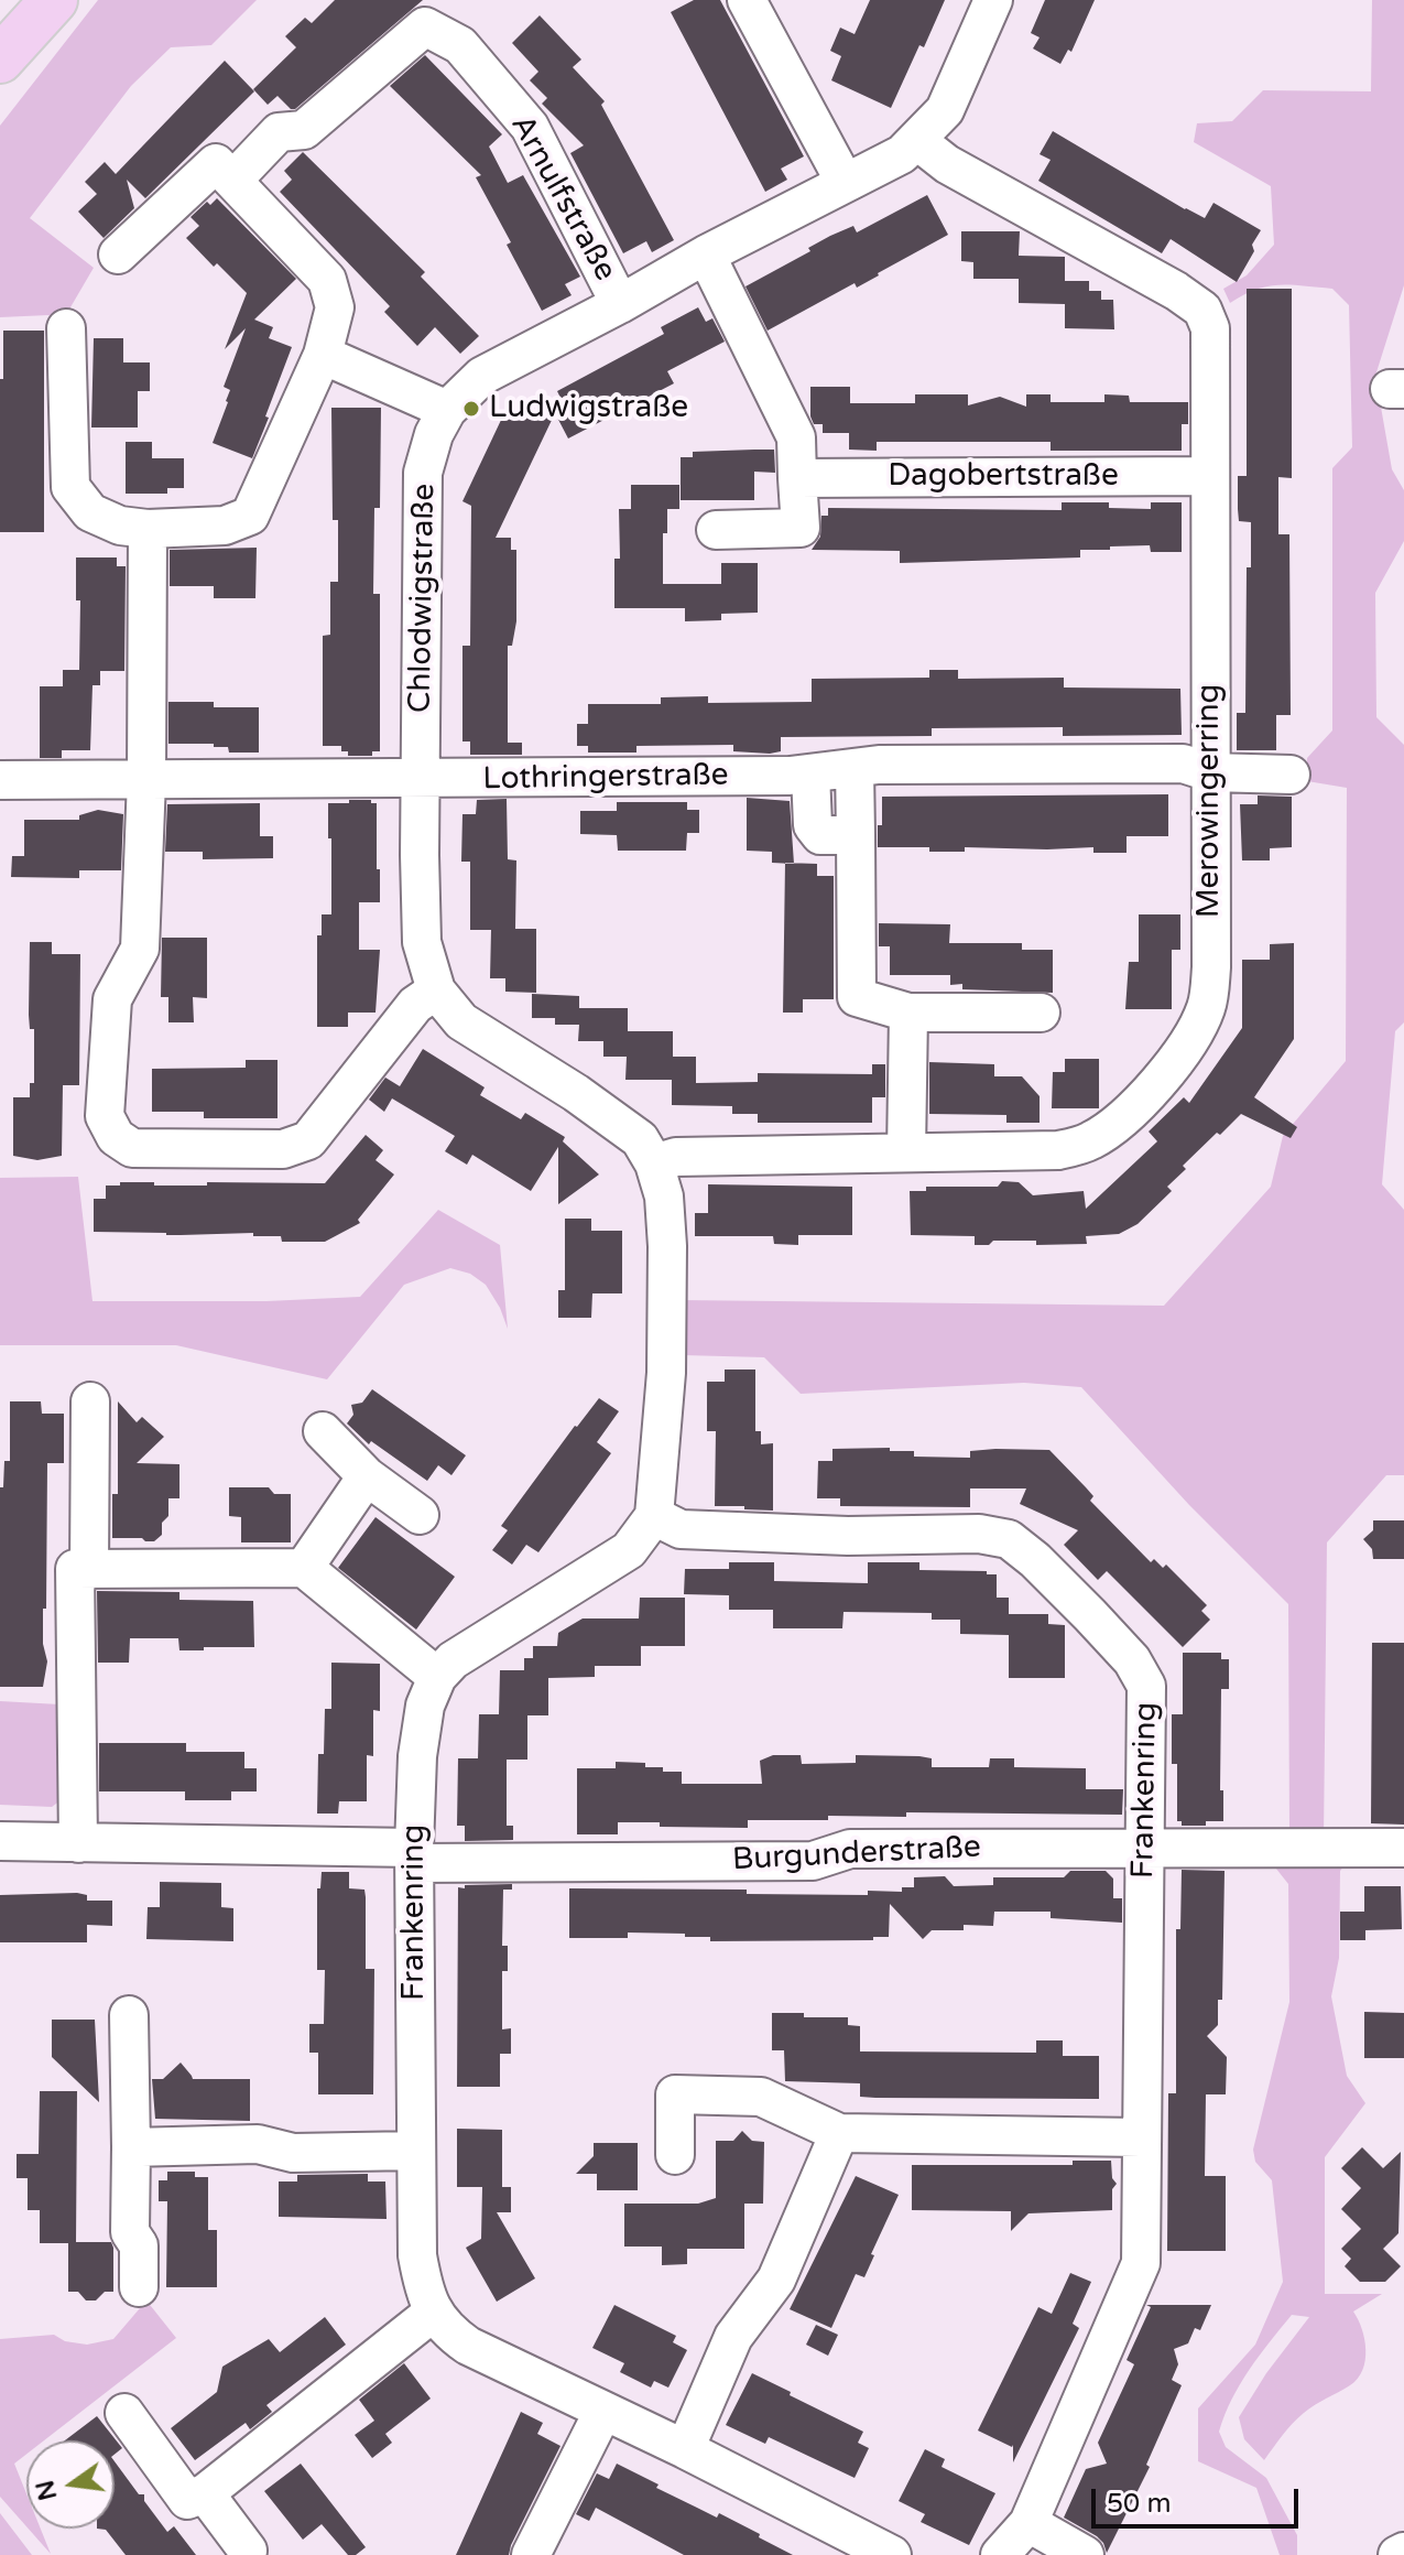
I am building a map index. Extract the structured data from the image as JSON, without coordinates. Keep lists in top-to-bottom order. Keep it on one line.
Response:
{"streets":{"street":["Arnulfstraße","Dagobertstraße","Chlodwigstraße","Lothringerstraße","Merowingerring","Frankenring","Burgunderstraße"]},"crossings":[["Arnulfstraße","Chlodwigstraße"],["Dagobertstraße","Merowingerring"],["Chlodwigstraße","Lothringerstraße"],["Chlodwigstraße","Merowingerring"],["Chlodwigstraße","Frankenring"],["Lothringerstraße","Merowingerring"],["Frankenring","Burgunderstraße"]],"places":["Ludwigstraße"],"scale_bar":"50 m","north":"left"}
